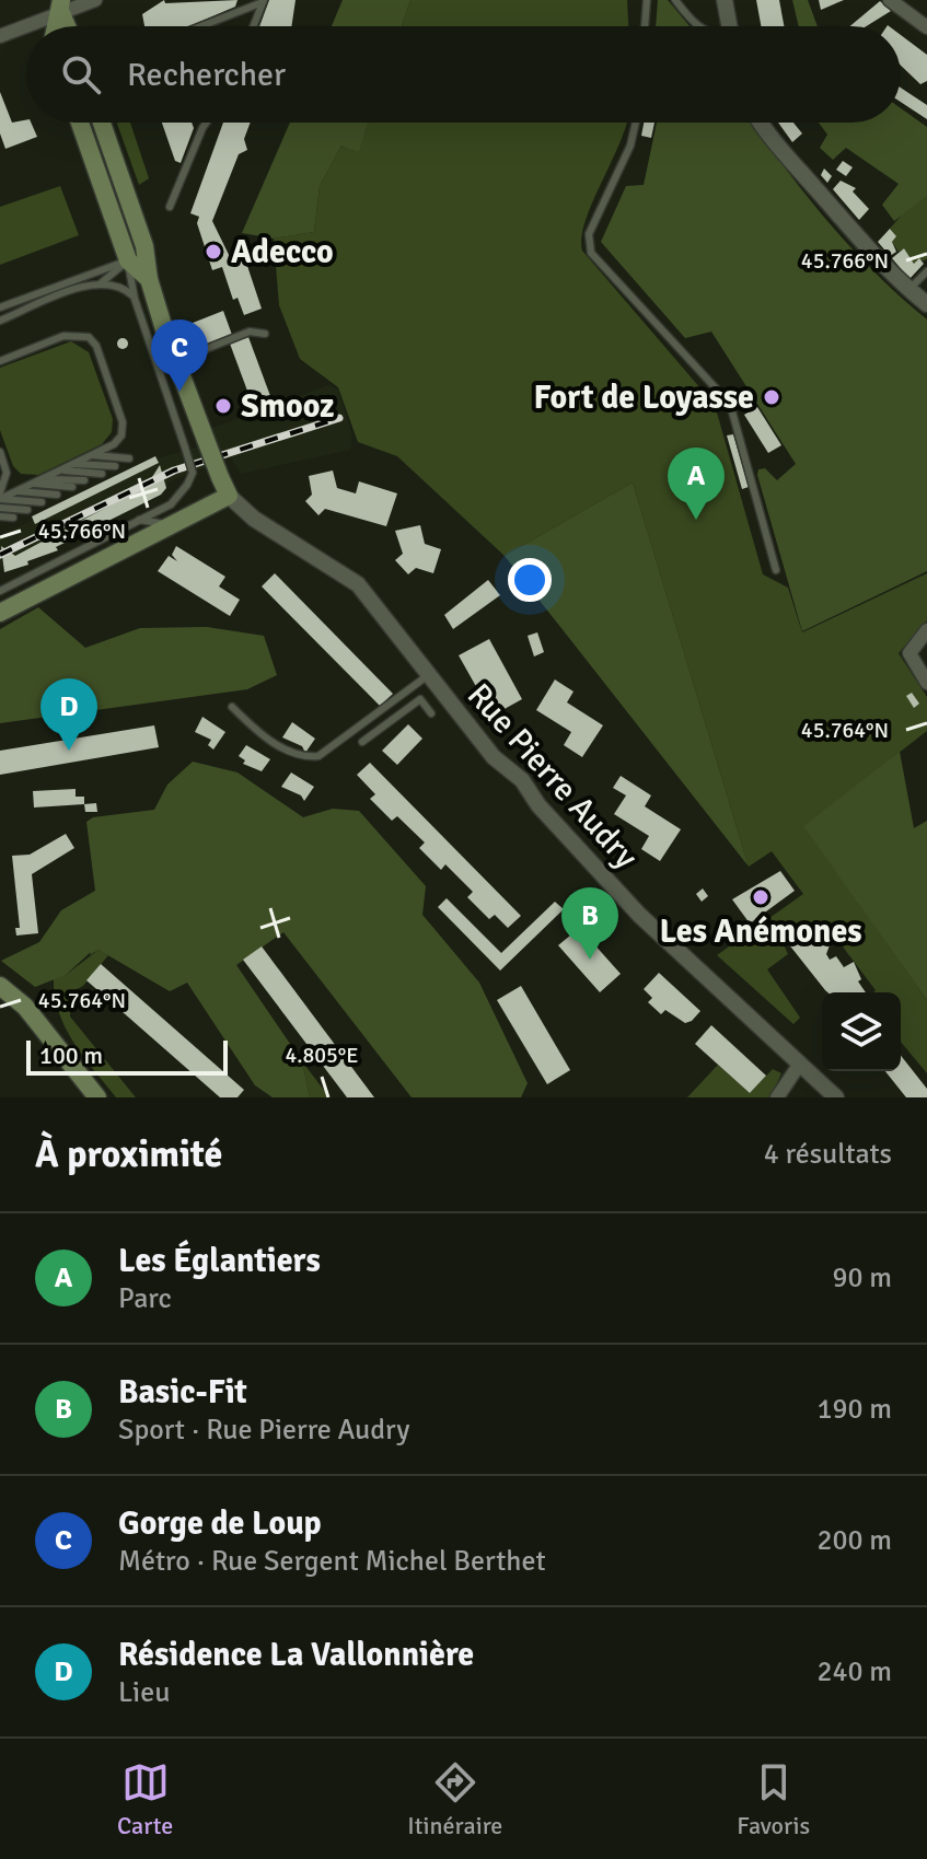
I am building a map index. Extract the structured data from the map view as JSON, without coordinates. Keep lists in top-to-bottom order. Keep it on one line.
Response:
{"streets":{"street":["Rue Pierre Audry"]},"places":["Adecco","Fort de Loyasse","Smooz","Les Anémones"],"scale_bar":"100 m","page":{"search":"Rechercher","pins":["C","A","D","B"],"scale":"100 m","heading":["À proximité","4 résultats"],"list":[{"mark":"A","name":"Les Églantiers","note":"Parc","value":"90 m"},{"mark":"B","name":"Basic-Fit","note":"Sport · Rue Pierre Audry","value":"190 m"},{"mark":"C","name":"Gorge de Loup","note":"Métro · Rue Sergent Michel Berthet","value":"200 m"},{"mark":"D","name":"Résidence La Vallonnière","note":"Lieu","value":"240 m"}],"nav":["Carte","Itinéraire","Favoris"]},"coordinates":["45.766°N","45.764°N","4.805°E"]}
